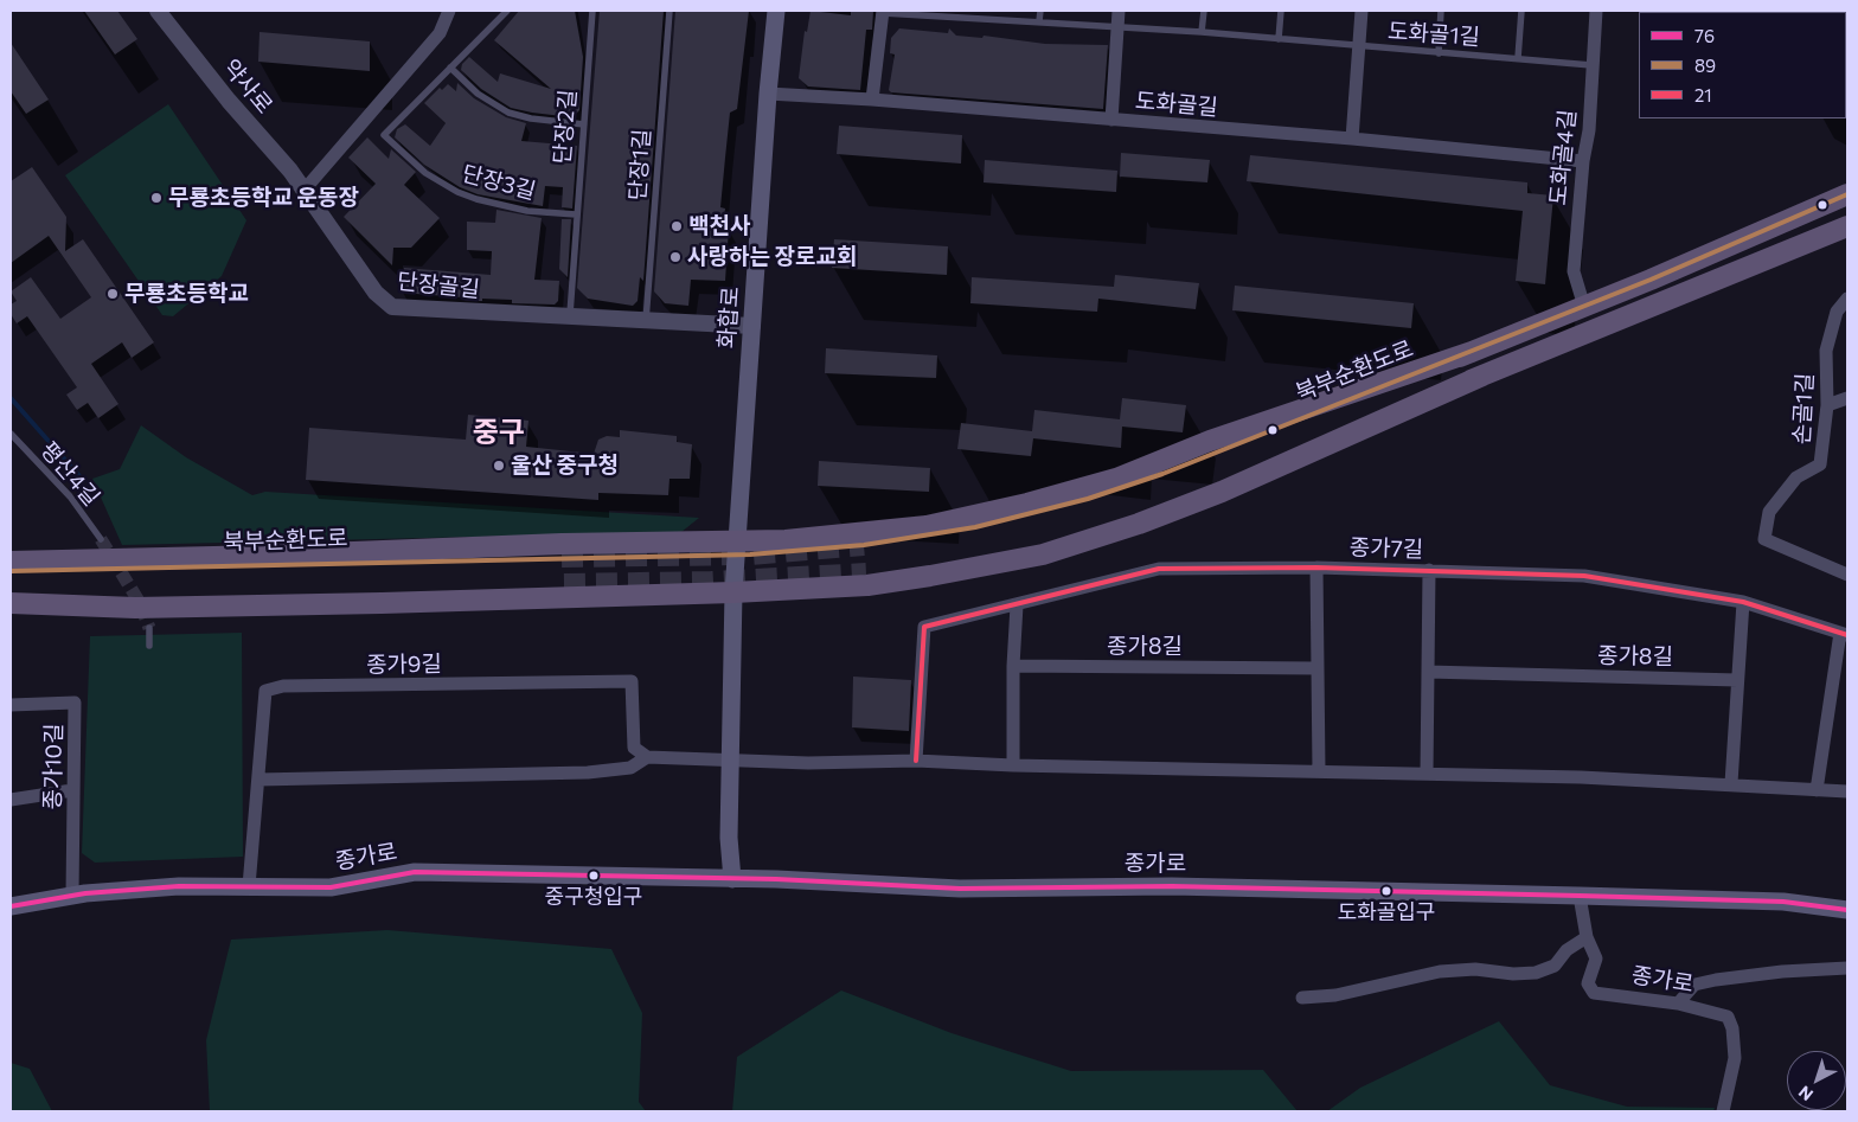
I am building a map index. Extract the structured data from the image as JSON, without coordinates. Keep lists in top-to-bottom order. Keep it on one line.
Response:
{"streets":{"main road":["화합로","북부순환도로","종가로"],"street":["약사로","도화골길","도화골4길","단장골길","손골1길","종가7길","종가8길","종가9길","종가10길"],"lane":["도화골1길","단장2길","단장1길","단장3길","평산4길"]},"crossings":[["도화골1길","도화골4길"],["약사로","단장골길"],["도화골길","도화골4길"],["도화골길","화합로"],["단장2길","단장3길"],["단장2길","단장골길"],["도화골4길","북부순환도로"],["단장1길","단장골길"],["단장골길","화합로"],["종가9길","종가로"],["종가10길","종가로"]],"districts":["중구"],"places":["무룡초등학교 운동장","백천사","사랑하는 장로교회","무룡초등학교","울산 중구청","중구청입구","도화골입구"],"lines":["transit line 89","transit line 21","transit line 76"],"legend":["76","89","21"],"north":"bottom left"}
